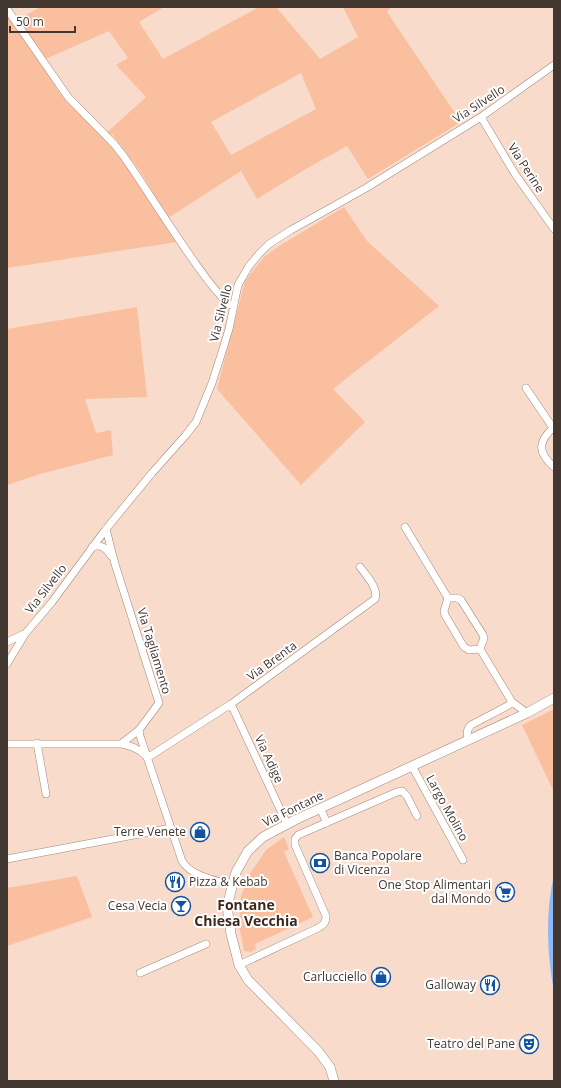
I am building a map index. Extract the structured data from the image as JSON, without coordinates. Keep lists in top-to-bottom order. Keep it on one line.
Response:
{"streets":{"street":["Via Silvello","Via Perine","Via Tagliamento","Via Brenta","Via Adige","Largo Molino","Via Fontane"]},"crossings":[["Via Silvello","Via Perine"],["Via Silvello","Via Tagliamento"],["Via Brenta","Via Adige"],["Via Adige","Via Fontane"],["Largo Molino","Via Fontane"]],"districts":["Fontane Chiesa Vecchia"],"places":{"shop":["Terre Venete","Carlucciello"],"bank":["Banca Popolare di Vicenza"],"restaurant":["Pizza & Kebab","Galloway"],"supermarket":["One Stop Alimentari dal Mondo"],"bar":["Cesa Vecia"],"theatre":["Teatro del Pane"]},"scale_bar":"50 m"}
